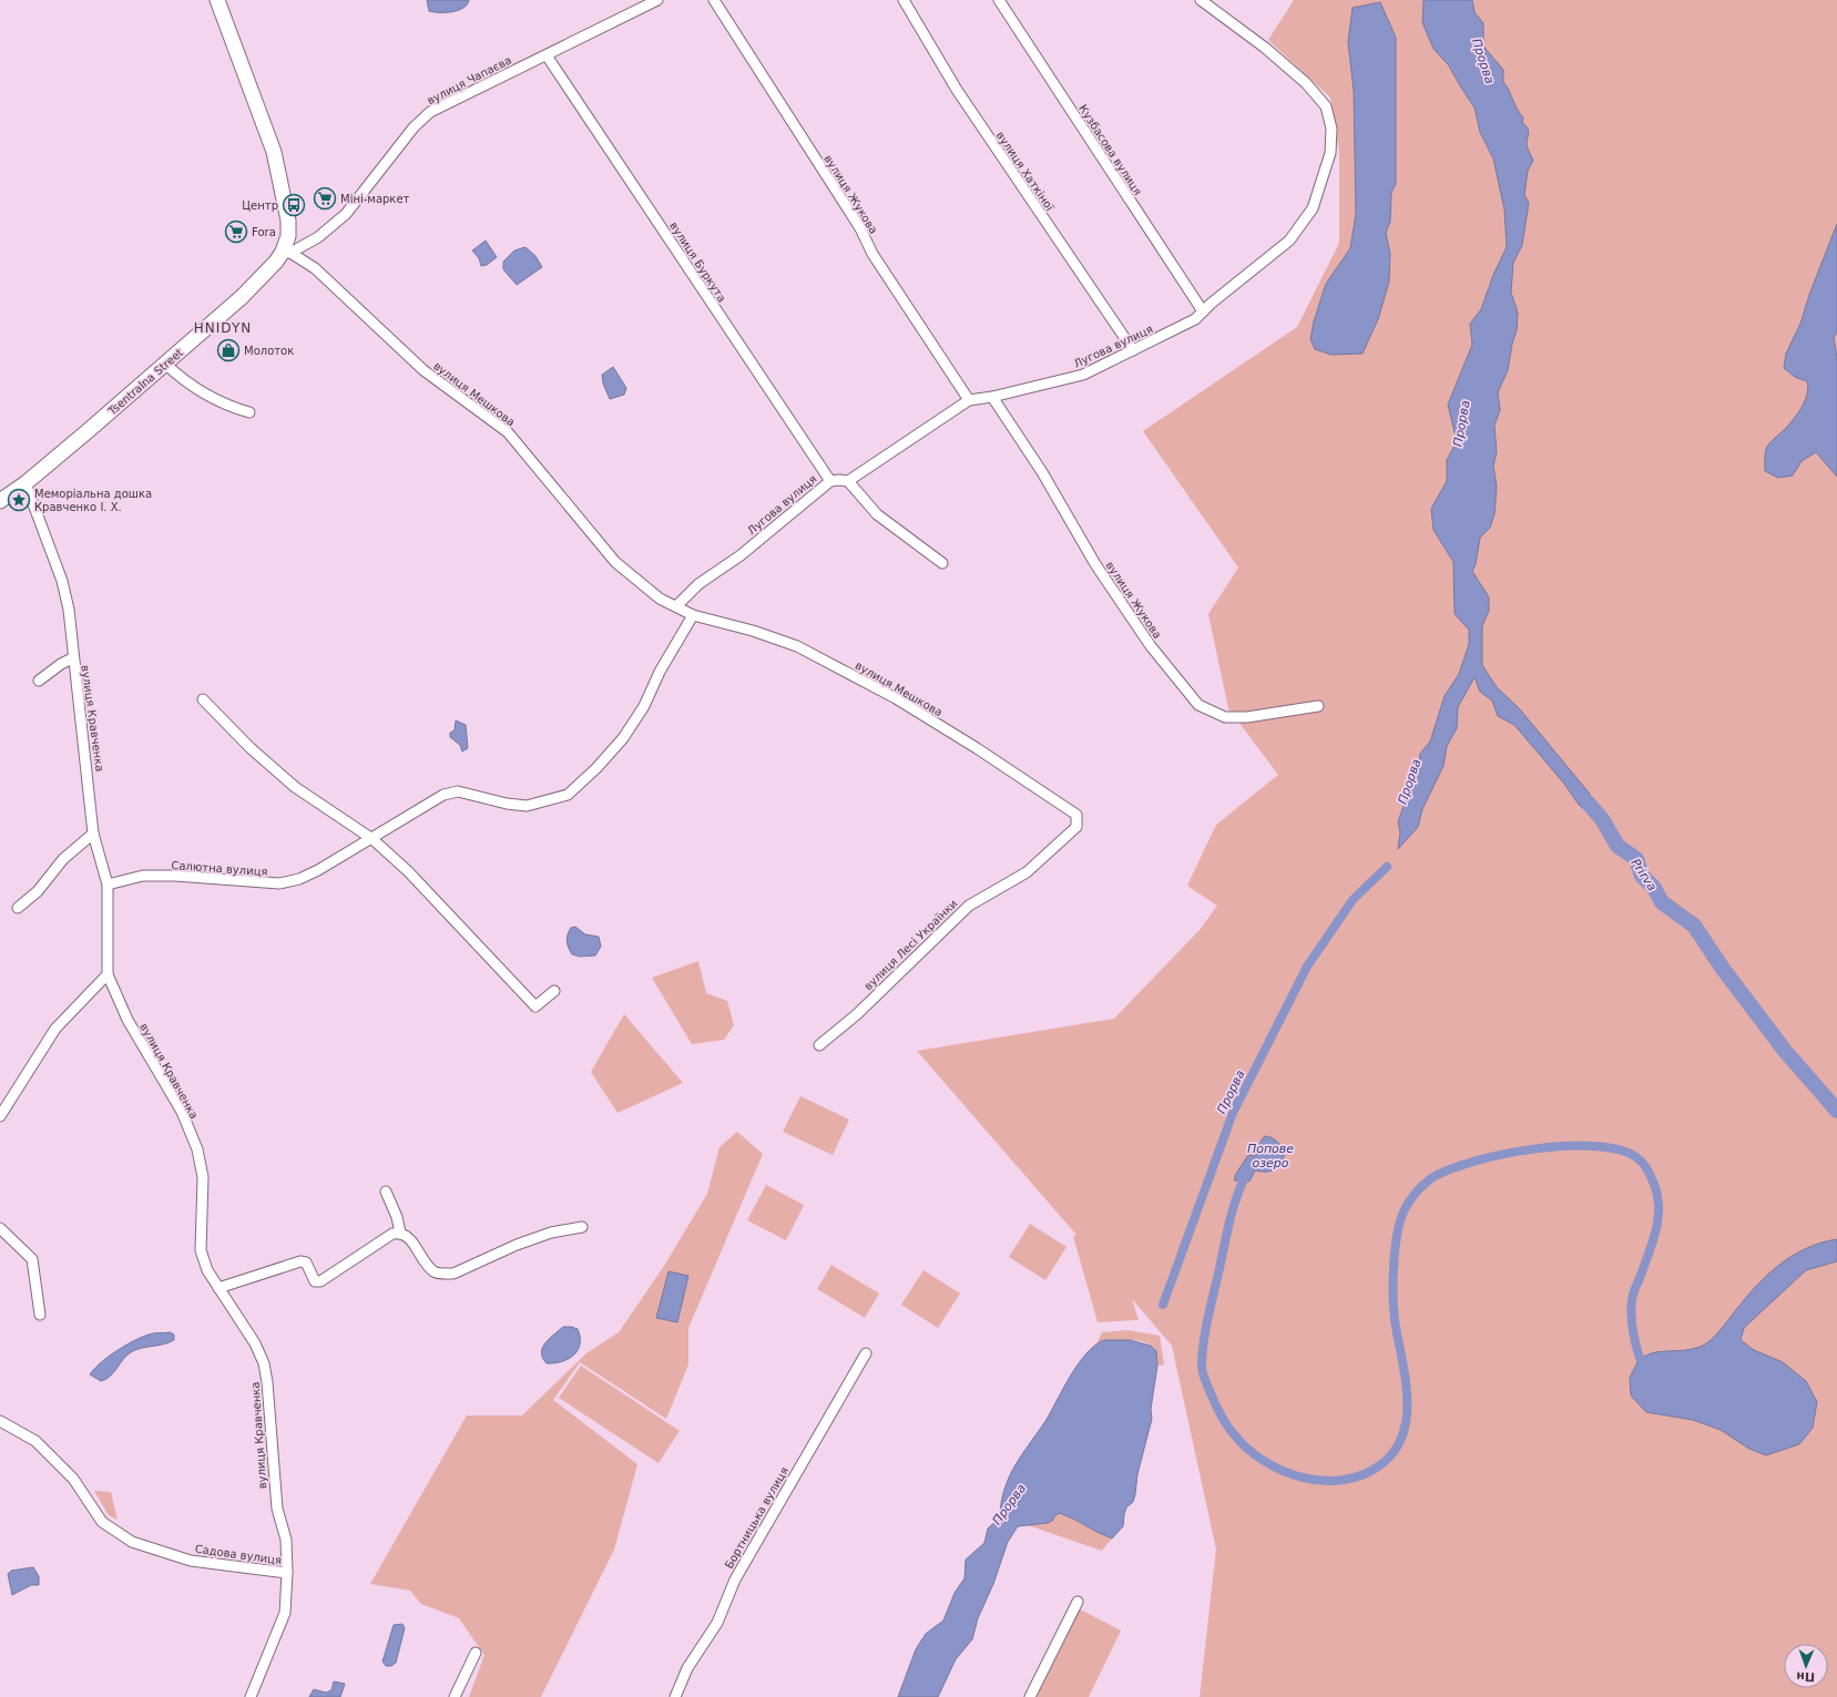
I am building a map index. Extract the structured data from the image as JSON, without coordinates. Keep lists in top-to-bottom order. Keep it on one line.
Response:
{"streets":{"street":["вулиця Чапаєва","Кузбасова вулиця","вулиця Хаткіної","вулиця Жукова","вулиця Буркута","Лугова вулиця","Tsentralna Street","вулиця Мешкова","вулиця Кравченка","Салютна вулиця","вулиця Лесі Українки","Бортницька вулиця","Садова вулиця"]},"crossings":[["вулиця Чапаєва","вулиця Буркута"],["вулиця Чапаєва","Tsentralna Street"],["вулиця Чапаєва","вулиця Мешкова"],["Кузбасова вулиця","Лугова вулиця"],["вулиця Хаткіної","Лугова вулиця"],["вулиця Жукова","Лугова вулиця"],["вулиця Буркута","Лугова вулиця"],["Лугова вулиця","вулиця Мешкова"],["Tsentralna Street","вулиця Мешкова"],["Tsentralna Street","вулиця Кравченка"],["вулиця Мешкова","Салютна вулиця"],["вулиця Мешкова","вулиця Лесі Українки"],["вулиця Кравченка","Салютна вулиця"],["вулиця Кравченка","Садова вулиця"]],"districts":["HNIDYN"],"water":["Прорва","Prirva","Попове озеро"],"places":{"supermarket":["Міні-маркет","Fora"],"bus stop":["Центр"],"shop":["Молоток"],"place":["Меморіальна дошка Кравченко І. Х."]},"north":"bottom"}
